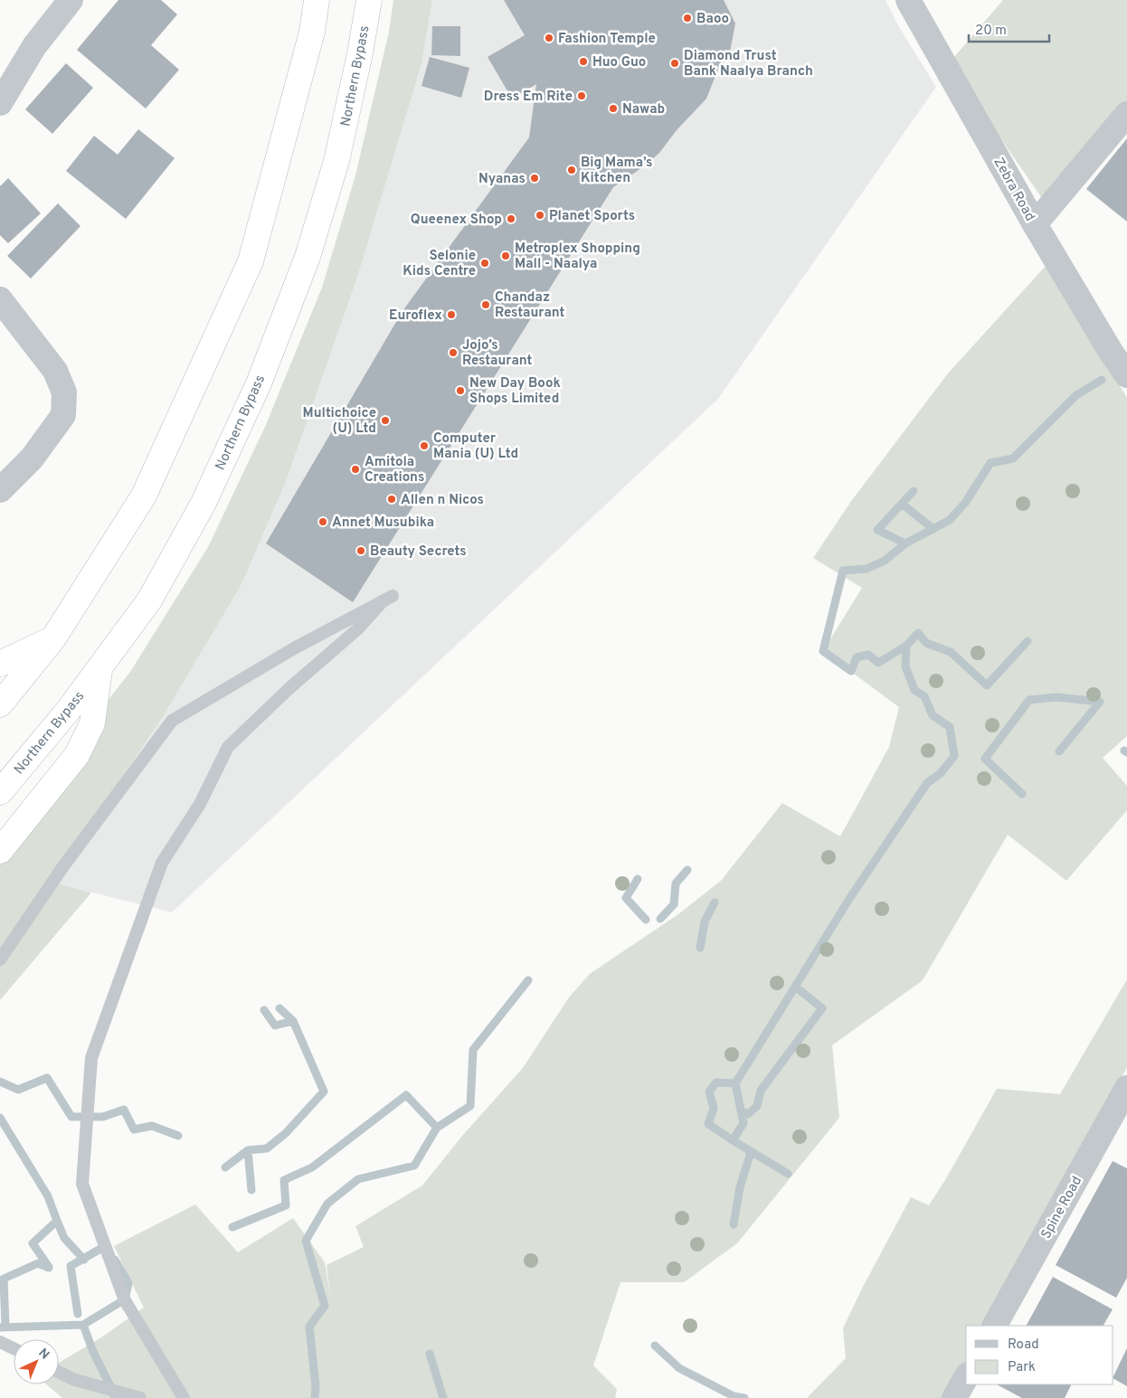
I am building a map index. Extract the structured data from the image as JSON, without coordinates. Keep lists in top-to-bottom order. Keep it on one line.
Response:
{"streets":{"highway":["Northern Bypass"],"street":["Zebra Road","Spine Road"]},"places":["Baoo","Fashion Temple","Huo Guo","Diamond Trust Bank Naalya Branch","Dress Em Rite","Nawab","Big Mama’s Kitchen","Nyanas","Planet Sports","Queenex Shop","Metroplex Shopping Mall - Naalya","Selonie Kids Centre","Chandaz Restaurant","Euroflex","Jojo’s Restaurant","New Day Book Shops Limited","Multichoice (U) Ltd","Computer Mania (U) Ltd","Amitola Creations","Allen n Nicos","Annet Musubika","Beauty Secrets"],"legend":["Road","Park"],"scale_bar":"20 m","north":"top right"}
